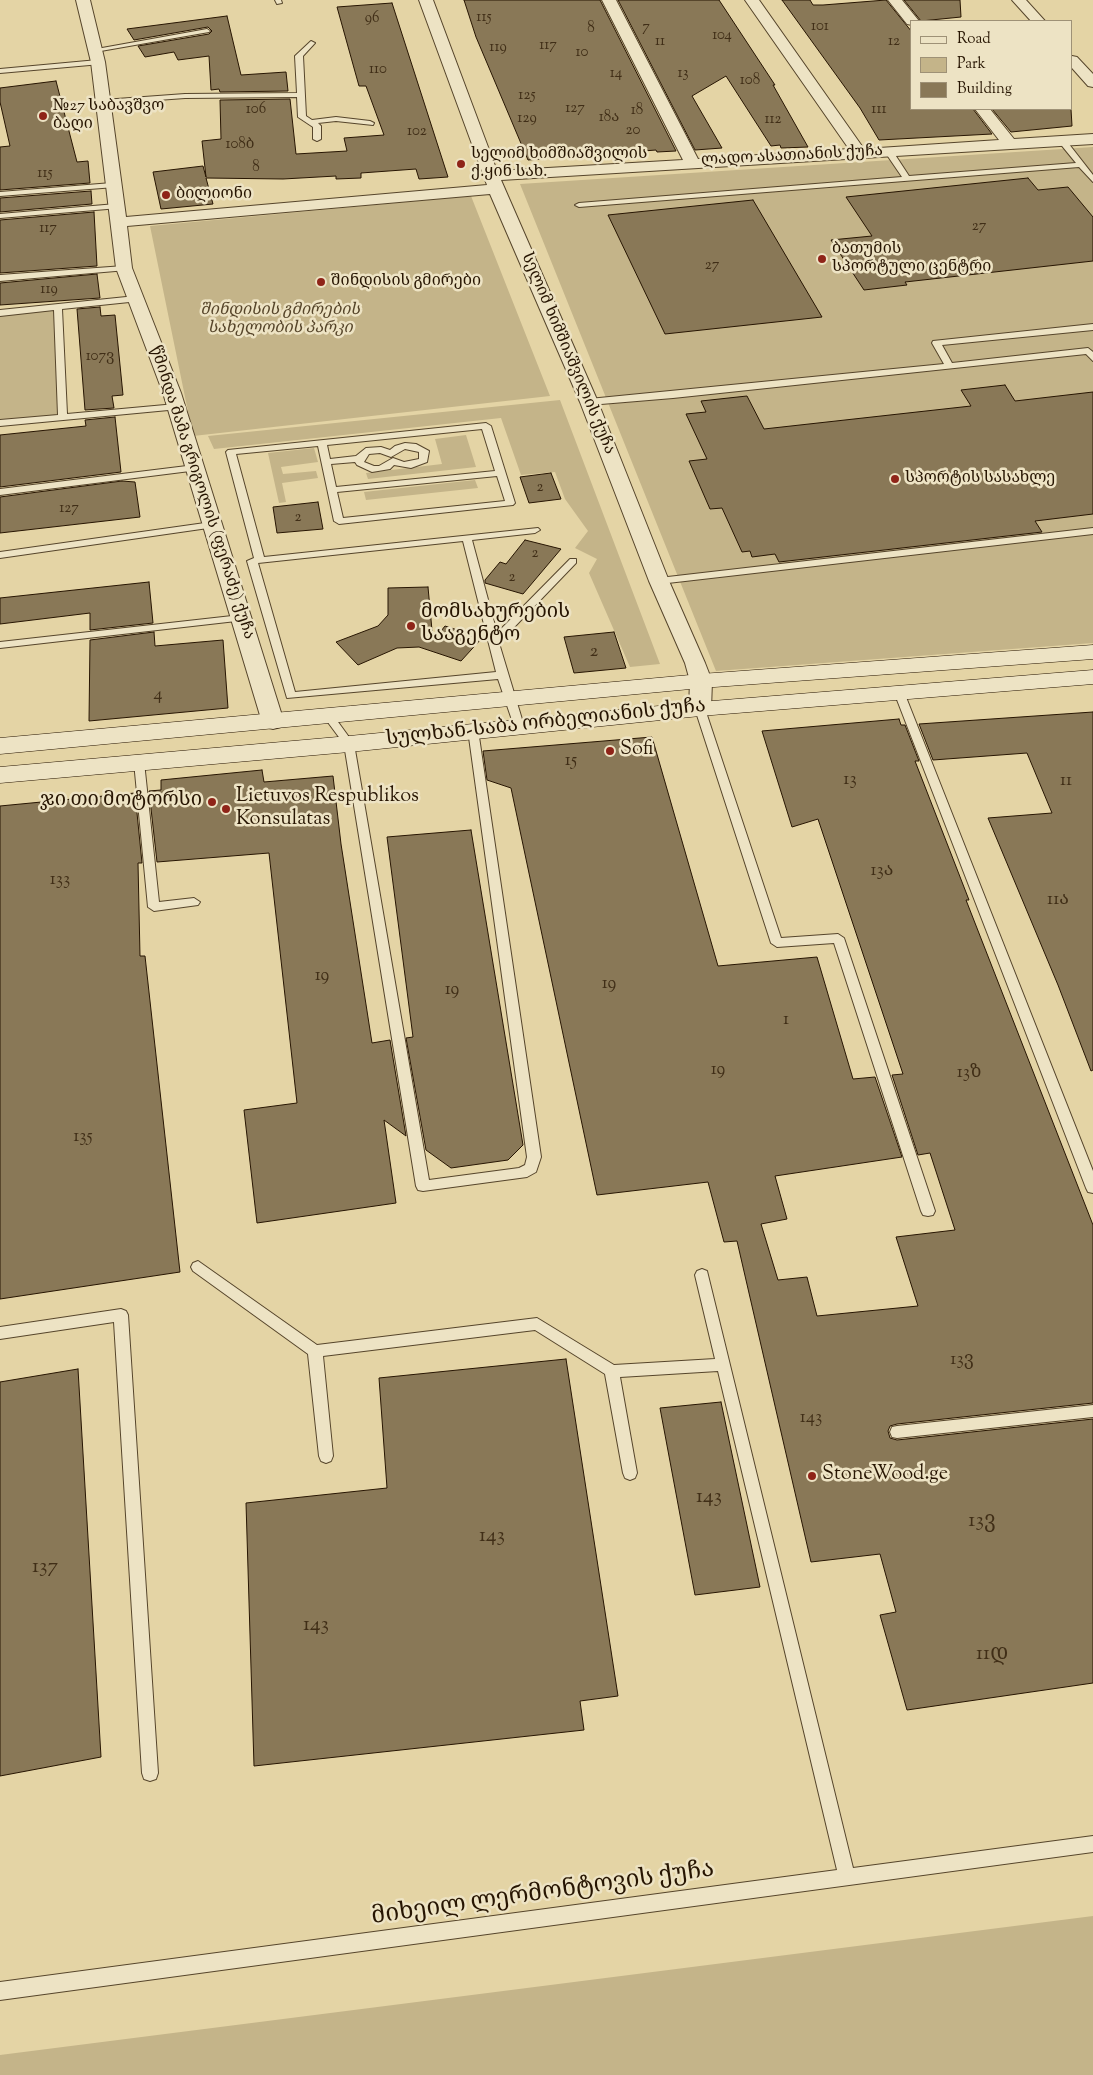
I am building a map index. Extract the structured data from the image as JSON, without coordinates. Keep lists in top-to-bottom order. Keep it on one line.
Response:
{"streets":{"street":["ლადო ასათიანის ქუჩა","სელიმ ხიმშიაშვილის ქუჩა","წმინდა მამა გრიგოლის (ფერაძე) ქუჩა","სულხან-საბა ორბელიანის ქუჩა"],"lane":["მიხეილ ლერმონტოვის ქუჩა"]},"crossings":[["ლადო ასათიანის ქუჩა","სელიმ ხიმშიაშვილის ქუჩა"],["ლადო ასათიანის ქუჩა","წმინდა მამა გრიგოლის (ფერაძე) ქუჩა"],["სელიმ ხიმშიაშვილის ქუჩა","სულხან-საბა ორბელიანის ქუჩა"],["წმინდა მამა გრიგოლის (ფერაძე) ქუჩა","სულხან-საბა ორბელიანის ქუჩა"]],"parks":["შინდისის გმირების სახელობის პარკი"],"places":["№27 საბავშვო ბაღი","სელიმ ხიმშიაშვილის ქ.ყინ სახ.","ბილიონი","ბათუმის სპორტული ცენტრი","შინდისის გმირები","სპორტის სასახლე","მომსახურების სააგენტო","Sofi","ჯი თი მოტორსი","Lietuvos Respublikos Konsulatas","StoneWood.ge"],"house_numbers":["115","96","101","7","8","104","11","12","117","119","10","110","14","13","108","125","127","106","111","18","18ა","129","112","20","102","108ბ","8","115","27","117","27","119","107ვ","2","127","2","2","2","2","4","15","13","11","13ა","133","11ა","19","19","19","1","19","13ზ","135","13ვ","143","143","13ვ","143","137","143","11დ"],"legend":["Road","Park","Building"]}
